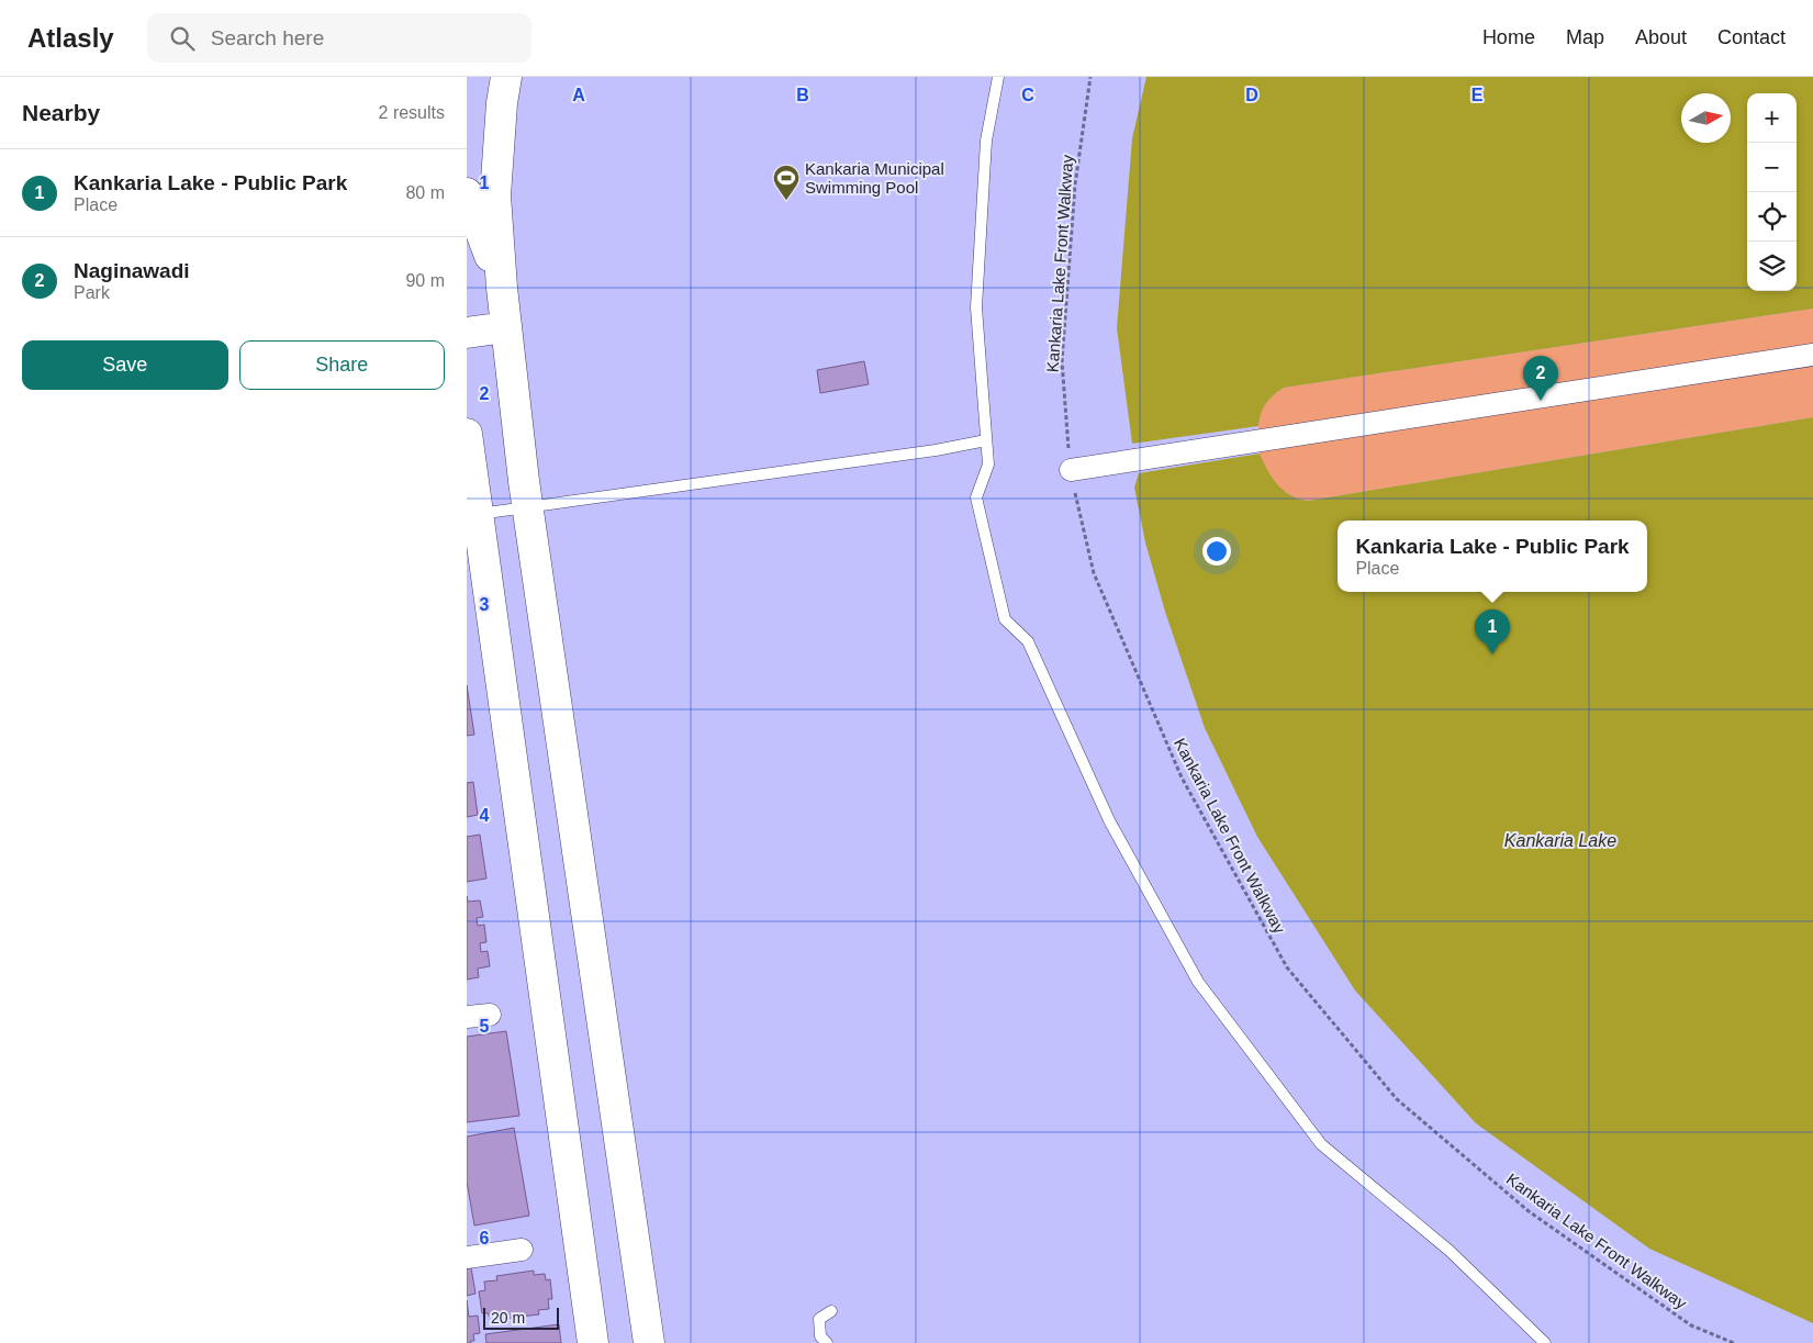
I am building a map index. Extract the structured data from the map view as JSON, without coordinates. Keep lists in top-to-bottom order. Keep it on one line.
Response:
{"streets":{"path":["Kankaria Lake Front Walkway"]},"water":["Kankaria Lake"],"places":{"sports":["Kankaria Municipal Swimming Pool"]},"scale_bar":"20 m","north":"right","page":{"header":"Atlasly","search":"Search here","nav":["Home","Map","About","Contact"],"heading":["Nearby","2 results"],"map_buttons":["+","−"],"list":[{"mark":"1","name":"Kankaria Lake - Public Park","note":"Place","value":"80 m"},{"mark":"2","name":"Naginawadi","note":"Park","value":"90 m"}],"buttons":["Save","Share"],"pins":["2","1"],"popup":["Kankaria Lake - Public Park","Place"],"scale":"20 m"},"grid":{"columns":["A","B","C","D","E"],"rows":["1","2","3","4","5","6"]}}
